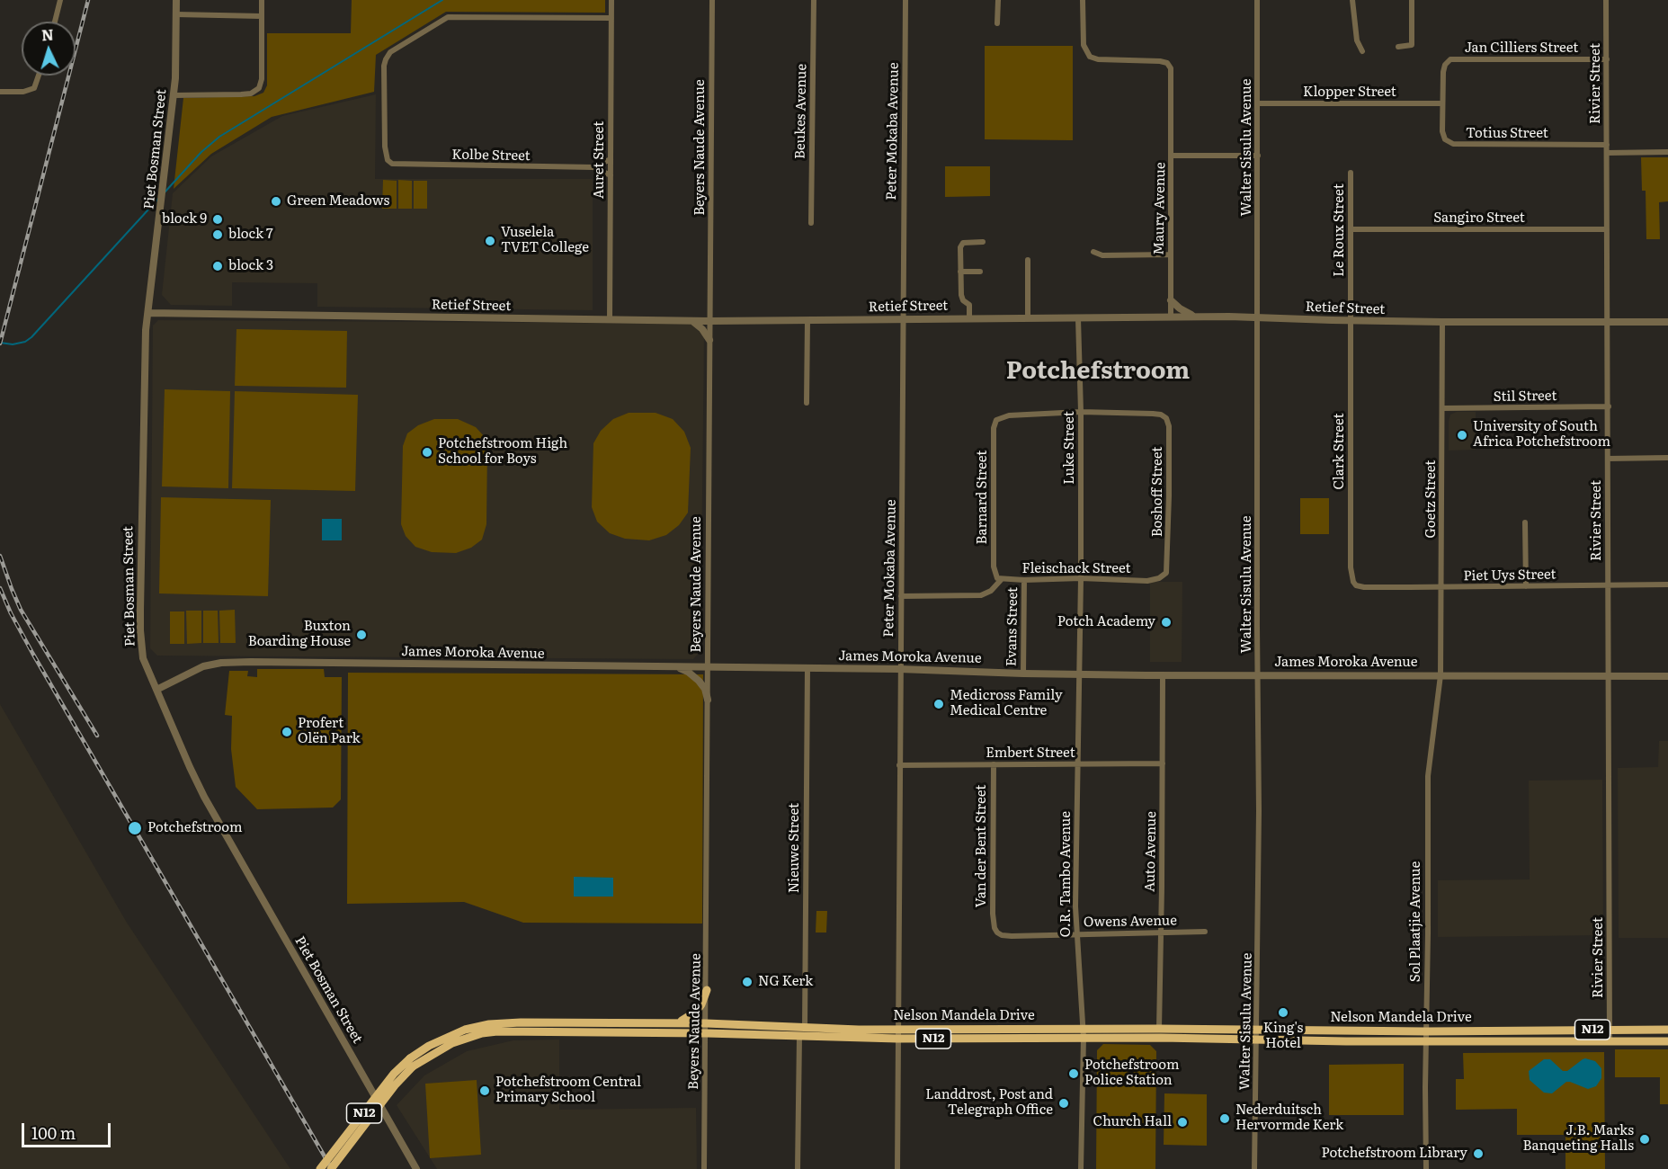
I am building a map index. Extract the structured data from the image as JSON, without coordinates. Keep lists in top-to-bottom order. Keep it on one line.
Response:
{"streets":{"highway":["Nelson Mandela Drive","N12"],"street":["Jan Cilliers Street","Rivier Street","Klopper Street","Beukes Avenue","Peter Mokaba Avenue","Totius Street","Beyers Naude Avenue","Walter Sisulu Avenue","Piet Bosman Street","Kolbe Street","Auret Street","Maury Avenue","Sangiro Street","Le Roux Street","Retief Street","Stil Street","Luke Street","Clark Street","Boshoff Street","Barnard Street","Goetz Street","Fleischack Street","Piet Uys Street","Evans Street","James Moroka Avenue","Embert Street","Van der Bent Street","Nieuwe Street","Auto Avenue","O.R. Tambo Avenue","Owens Avenue","Sol Plaatjie Avenue"]},"crossings":[["Jan Cilliers Street","Rivier Street"],["Jan Cilliers Street","Klopper Street"],["Jan Cilliers Street","Totius Street"],["Rivier Street","Totius Street"],["Rivier Street","Sangiro Street"],["Rivier Street","Retief Street"],["Rivier Street","Stil Street"],["Rivier Street","Piet Uys Street"],["Rivier Street","James Moroka Avenue"],["Rivier Street","Nelson Mandela Drive"],["Klopper Street","Totius Street"],["Klopper Street","Walter Sisulu Avenue"],["Peter Mokaba Avenue","Retief Street"],["Peter Mokaba Avenue","James Moroka Avenue"],["Peter Mokaba Avenue","Embert Street"],["Peter Mokaba Avenue","Nelson Mandela Drive"],["Beyers Naude Avenue","Retief Street"],["Beyers Naude Avenue","James Moroka Avenue"],["Beyers Naude Avenue","Nelson Mandela Drive"],["Walter Sisulu Avenue","Maury Avenue"],["Walter Sisulu Avenue","Retief Street"],["Walter Sisulu Avenue","James Moroka Avenue"],["Walter Sisulu Avenue","Nelson Mandela Drive"],["Piet Bosman Street","Retief Street"],["Piet Bosman Street","James Moroka Avenue"],["Kolbe Street","Auret Street"],["Auret Street","Retief Street"],["Maury Avenue","Retief Street"],["Sangiro Street","Le Roux Street"],["Le Roux Street","Retief Street"],["Le Roux Street","Clark Street"],["Retief Street","Luke Street"],["Retief Street","Clark Street"],["Retief Street","Goetz Street"],["Stil Street","Goetz Street"],["Luke Street","Boshoff Street"],["Luke Street","Barnard Street"],["Luke Street","Fleischack Street"],["Luke Street","O.R. Tambo Avenue"],["Clark Street","Piet Uys Street"],["Boshoff Street","Barnard Street"],["Boshoff Street","Fleischack Street"],["Barnard Street","Fleischack Street"],["Goetz Street","Piet Uys Street"],["Goetz Street","James Moroka Avenue"],["Goetz Street","Sol Plaatjie Avenue"],["Fleischack Street","Evans Street"],["Fleischack Street","O.R. Tambo Avenue"],["Evans Street","James Moroka Avenue"],["James Moroka Avenue","Nieuwe Street"],["James Moroka Avenue","Auto Avenue"],["James Moroka Avenue","O.R. Tambo Avenue"],["James Moroka Avenue","Sol Plaatjie Avenue"],["Embert Street","Van der Bent Street"],["Embert Street","Auto Avenue"],["Embert Street","O.R. Tambo Avenue"],["Van der Bent Street","Owens Avenue"],["Nieuwe Street","Nelson Mandela Drive"],["Auto Avenue","Owens Avenue"],["Auto Avenue","Nelson Mandela Drive"],["O.R. Tambo Avenue","Owens Avenue"],["O.R. Tambo Avenue","Nelson Mandela Drive"],["Sol Plaatjie Avenue","Nelson Mandela Drive"]],"districts":["Potchefstroom"],"places":["Green Meadows","block 9","block 7","Vuselela TVET College","block 3","University of South Africa Potchefstroom","Potchefstroom High School for Boys","Potch Academy","Buxton Boarding House","Medicross Family Medical Centre","Profert Olën Park","Potchefstroom","NG Kerk","King's Hotel","Potchefstroom Police Station","Potchefstroom Central Primary School","Landdrost, Post and Telegraph Office","Nederduitsch Hervormde Kerk","Church Hall","J.B. Marks Banqueting Halls","Potchefstroom Library"],"scale_bar":"100 m","north":"top"}
